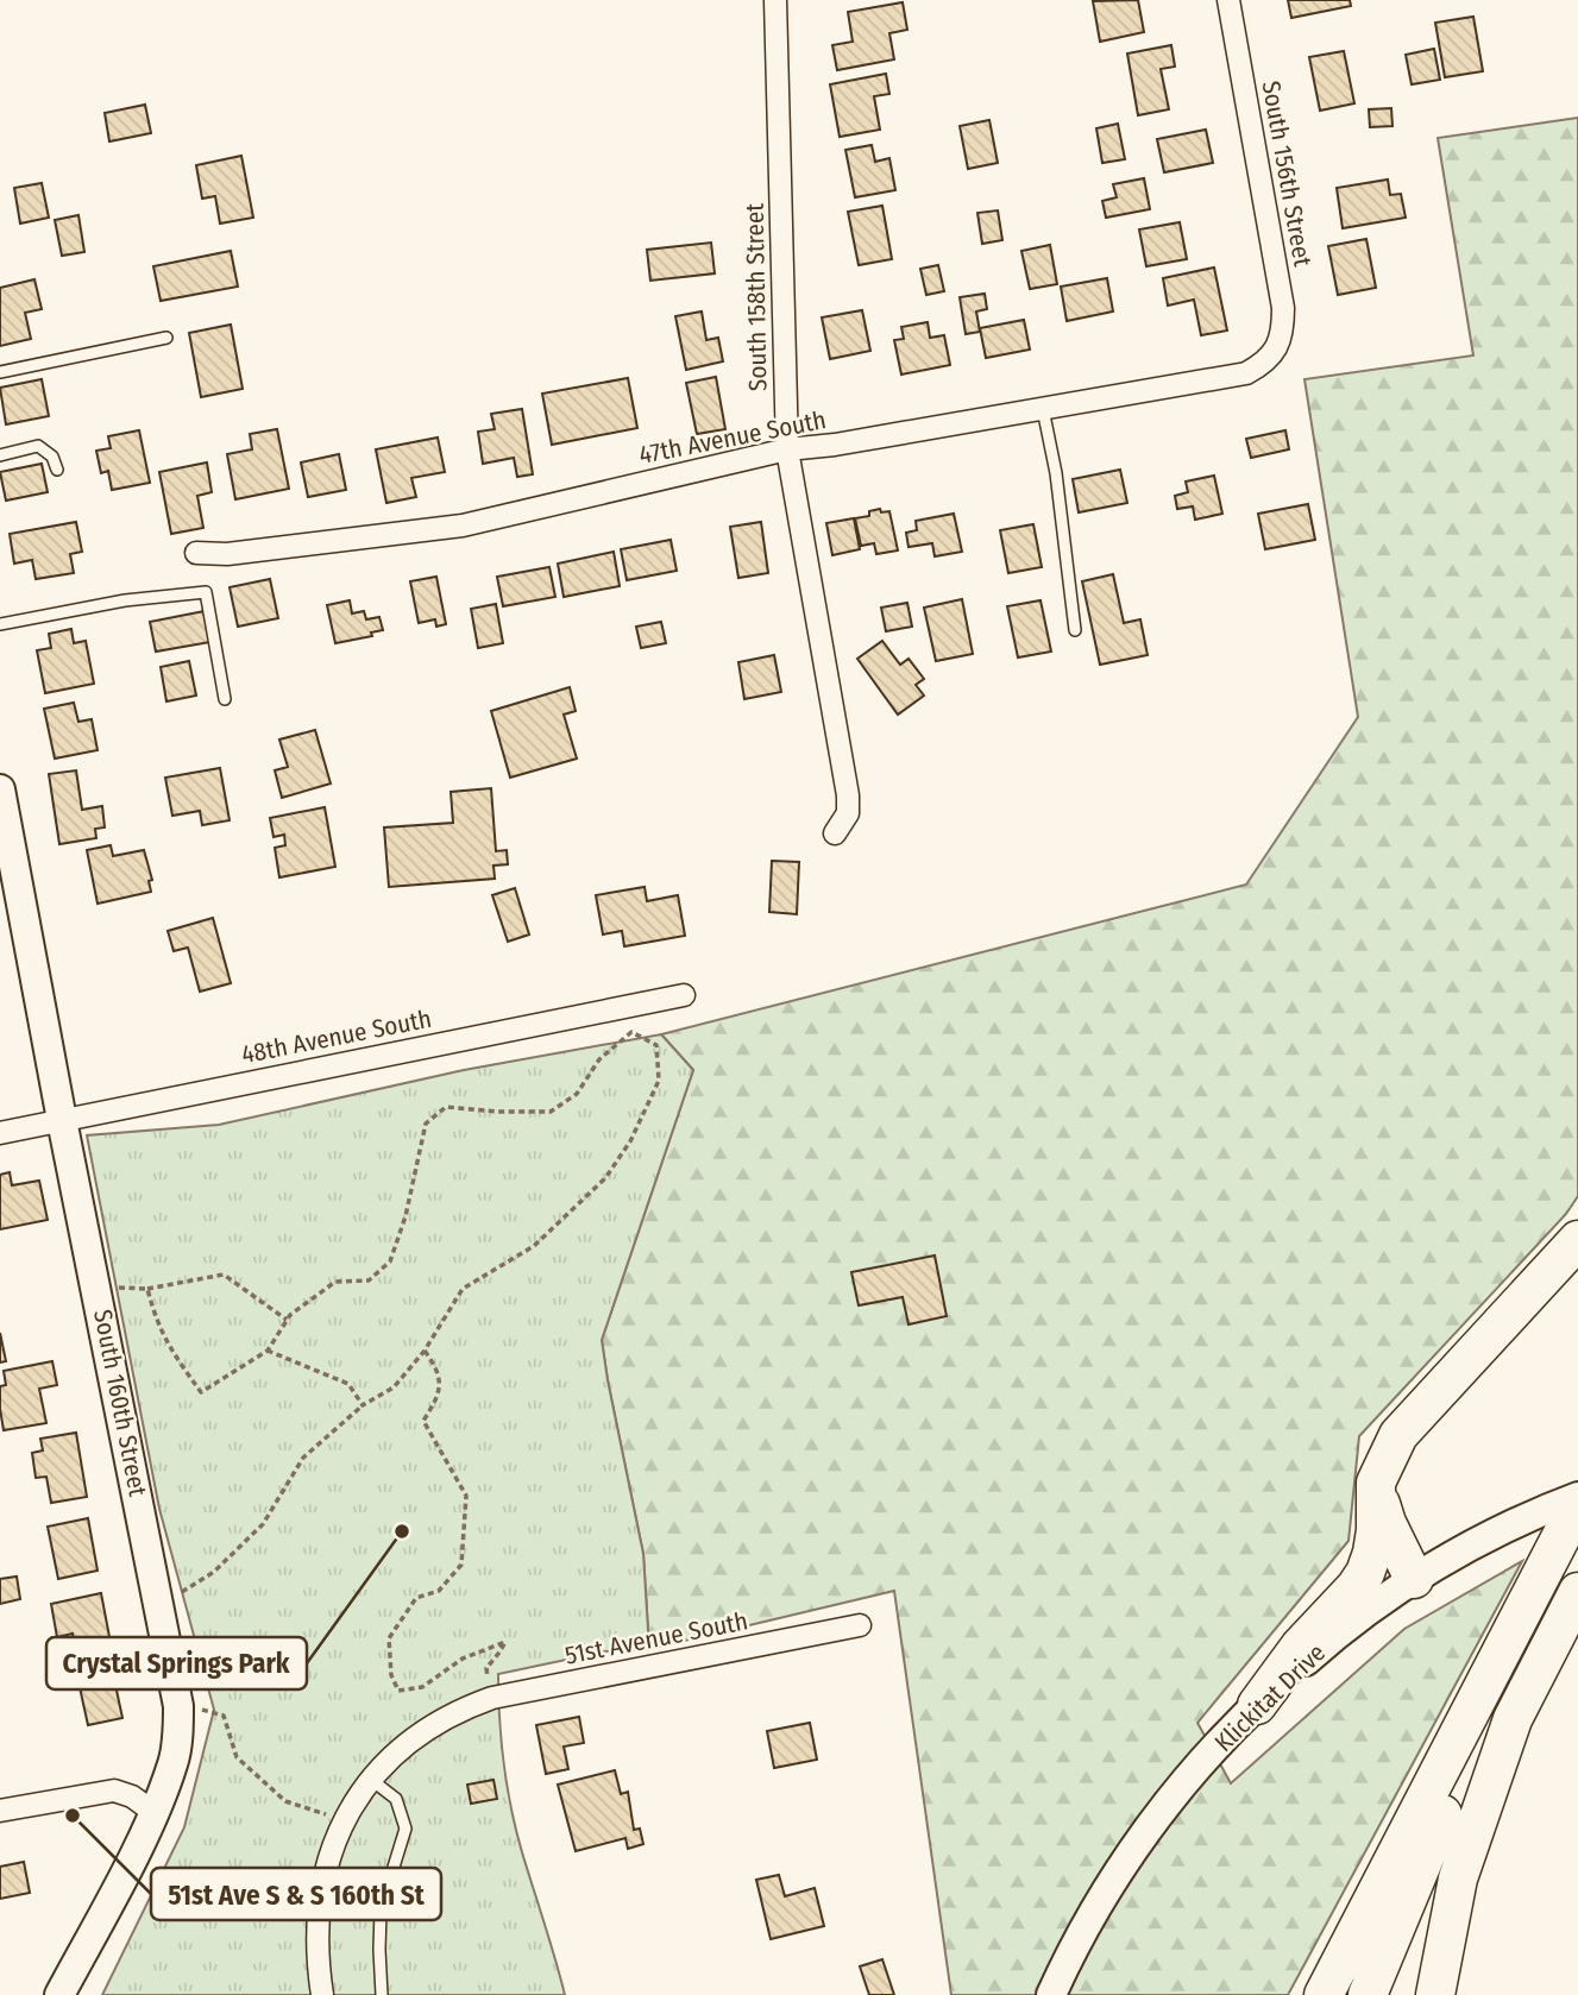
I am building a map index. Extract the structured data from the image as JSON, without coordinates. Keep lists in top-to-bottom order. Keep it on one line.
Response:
{"streets":{"street":["South 156th Street","South 158th Street","47th Avenue South","48th Avenue South","South 160th Street","51st Avenue South","Klickitat Drive"]},"crossings":[["South 156th Street","47th Avenue South"],["South 158th Street","47th Avenue South"],["48th Avenue South","South 160th Street"]],"places":["Crystal Springs Park","51st Ave S & S 160th St"]}
